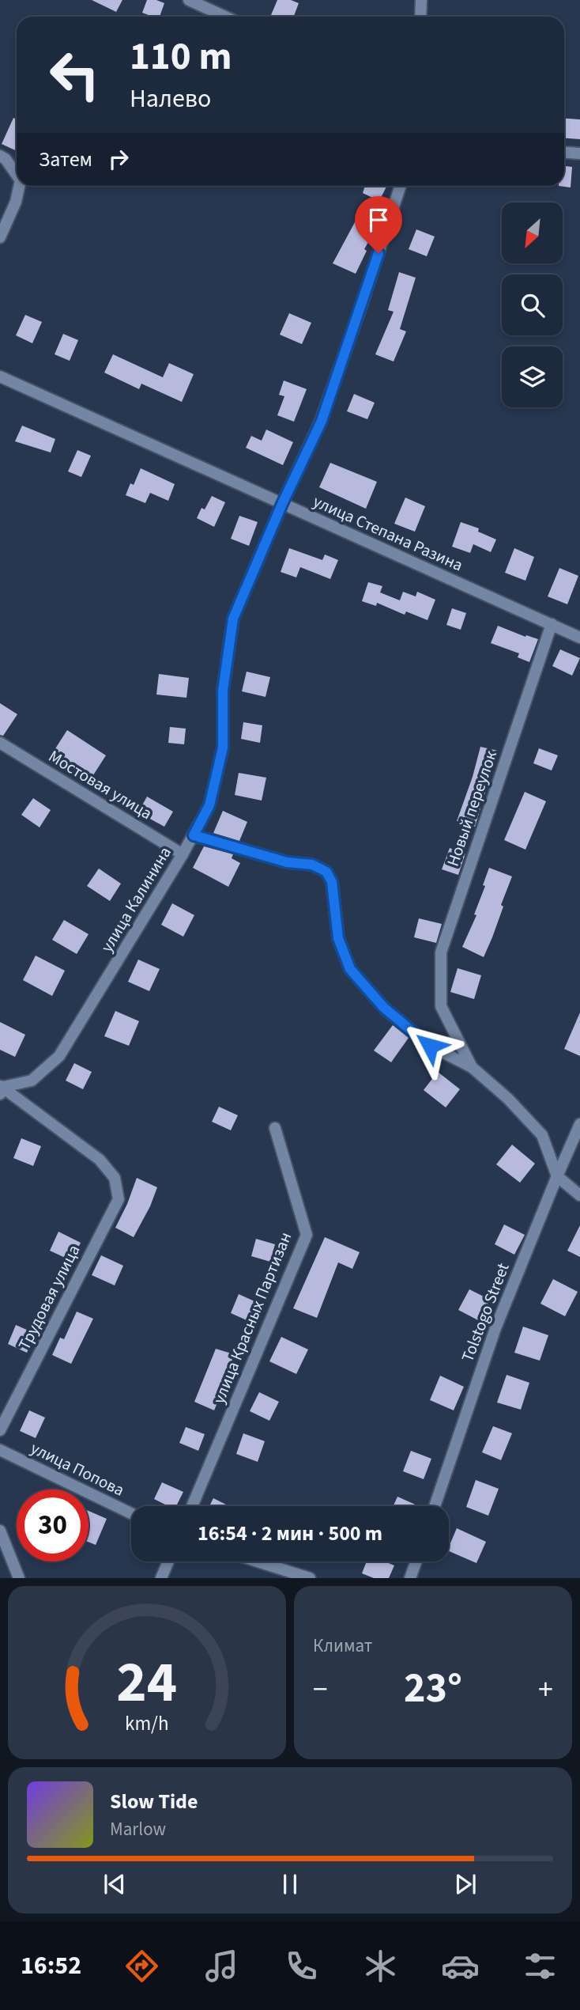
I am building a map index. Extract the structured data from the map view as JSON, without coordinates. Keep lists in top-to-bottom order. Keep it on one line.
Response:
{"streets":{"street":["улица Степана Разина","Мостовая улица","Новый переулок","улица Калинина","Трудовая улица","Tolstogo Street","улица Красных Партизан","улица Попова"]},"crossings":[["улица Степана Разина","Новый переулок"],["улица Степана Разина","улица Калинина"],["Мостовая улица","улица Калинина"],["улица Калинина","Трудовая улица"]],"north":"bottom left","page":{"turn":["110 m","Налево"],"then":"Затем","limit":"30","trip":"16:54 · 2 мин · 500 m","tile":"Климат","heat":["−","23°","+"],"song":["Slow Tide","Marlow"],"tabs":"16:52","gauge":["24","km/h"]}}
